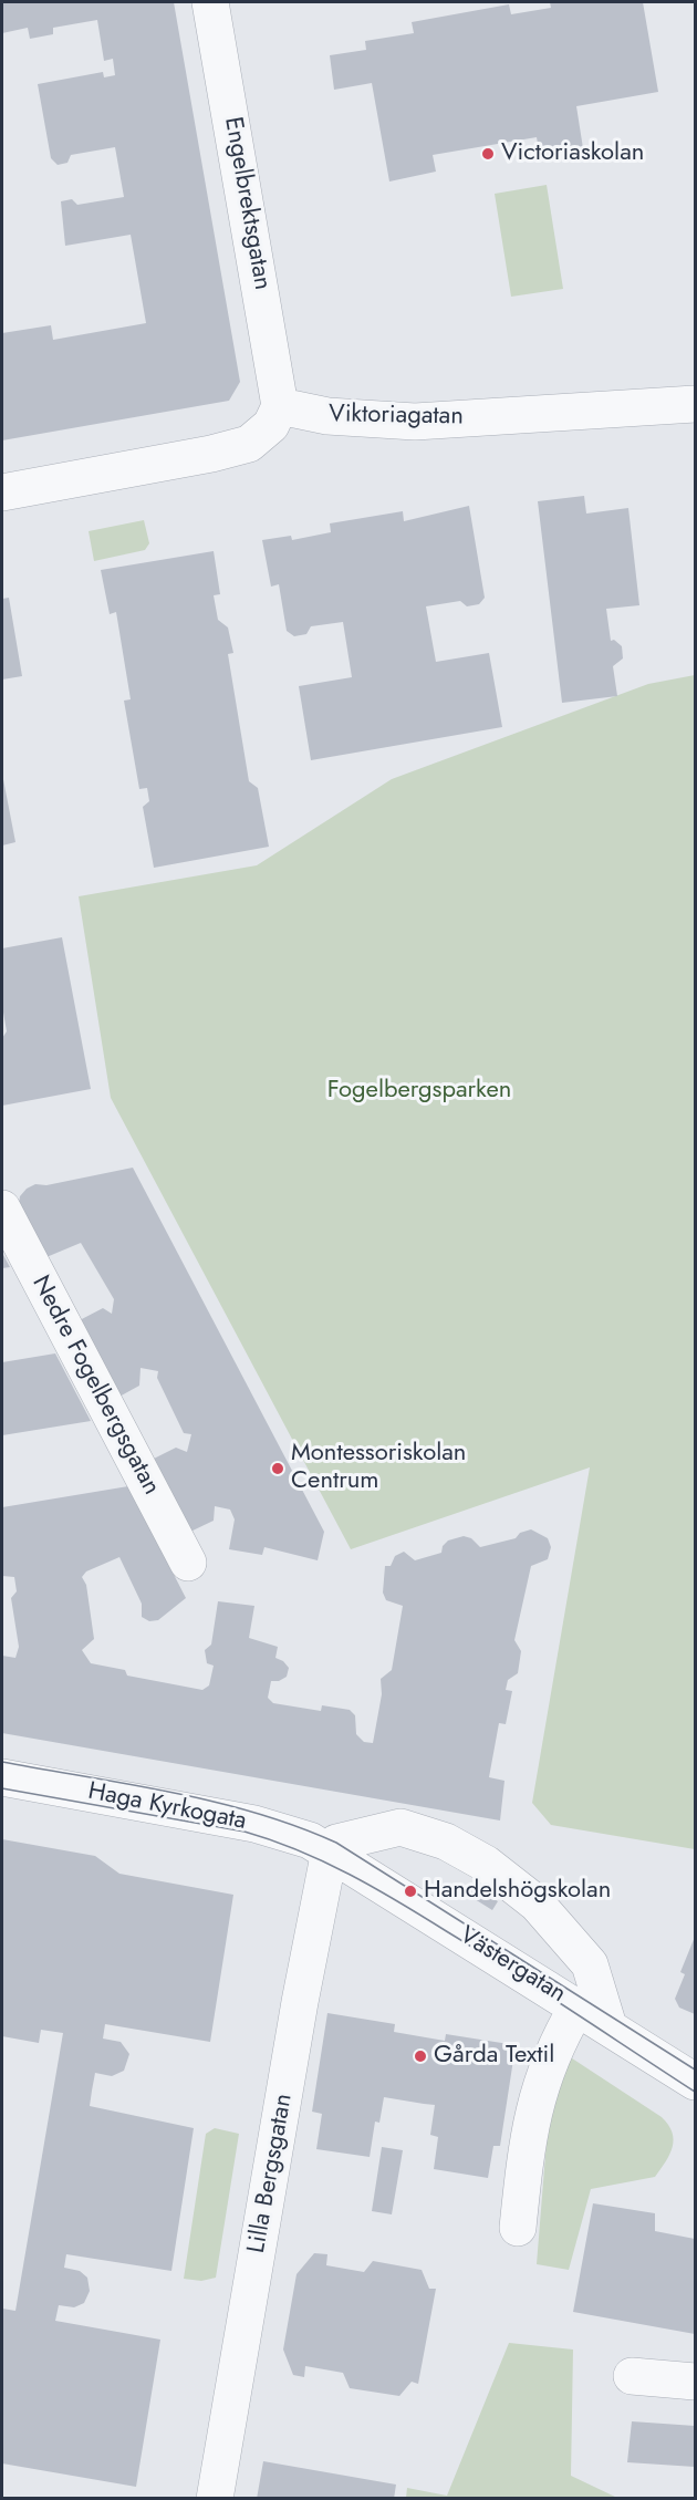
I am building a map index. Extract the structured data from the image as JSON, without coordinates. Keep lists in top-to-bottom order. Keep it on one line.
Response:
{"streets":{"street":["Engelbrektsgatan","Viktoriagatan","Nedre Fogelbergsgatan","Haga Kyrkogata","Västergatan","Lilla Bergsgatan"]},"crossings":[["Engelbrektsgatan","Viktoriagatan"],["Haga Kyrkogata","Västergatan"],["Haga Kyrkogata","Lilla Bergsgatan"],["Västergatan","Lilla Bergsgatan"]],"parks":["Fogelbergsparken"],"places":["Victoriaskolan","Montessoriskolan Centrum","Handelshögskolan","Gårda Textil"]}
